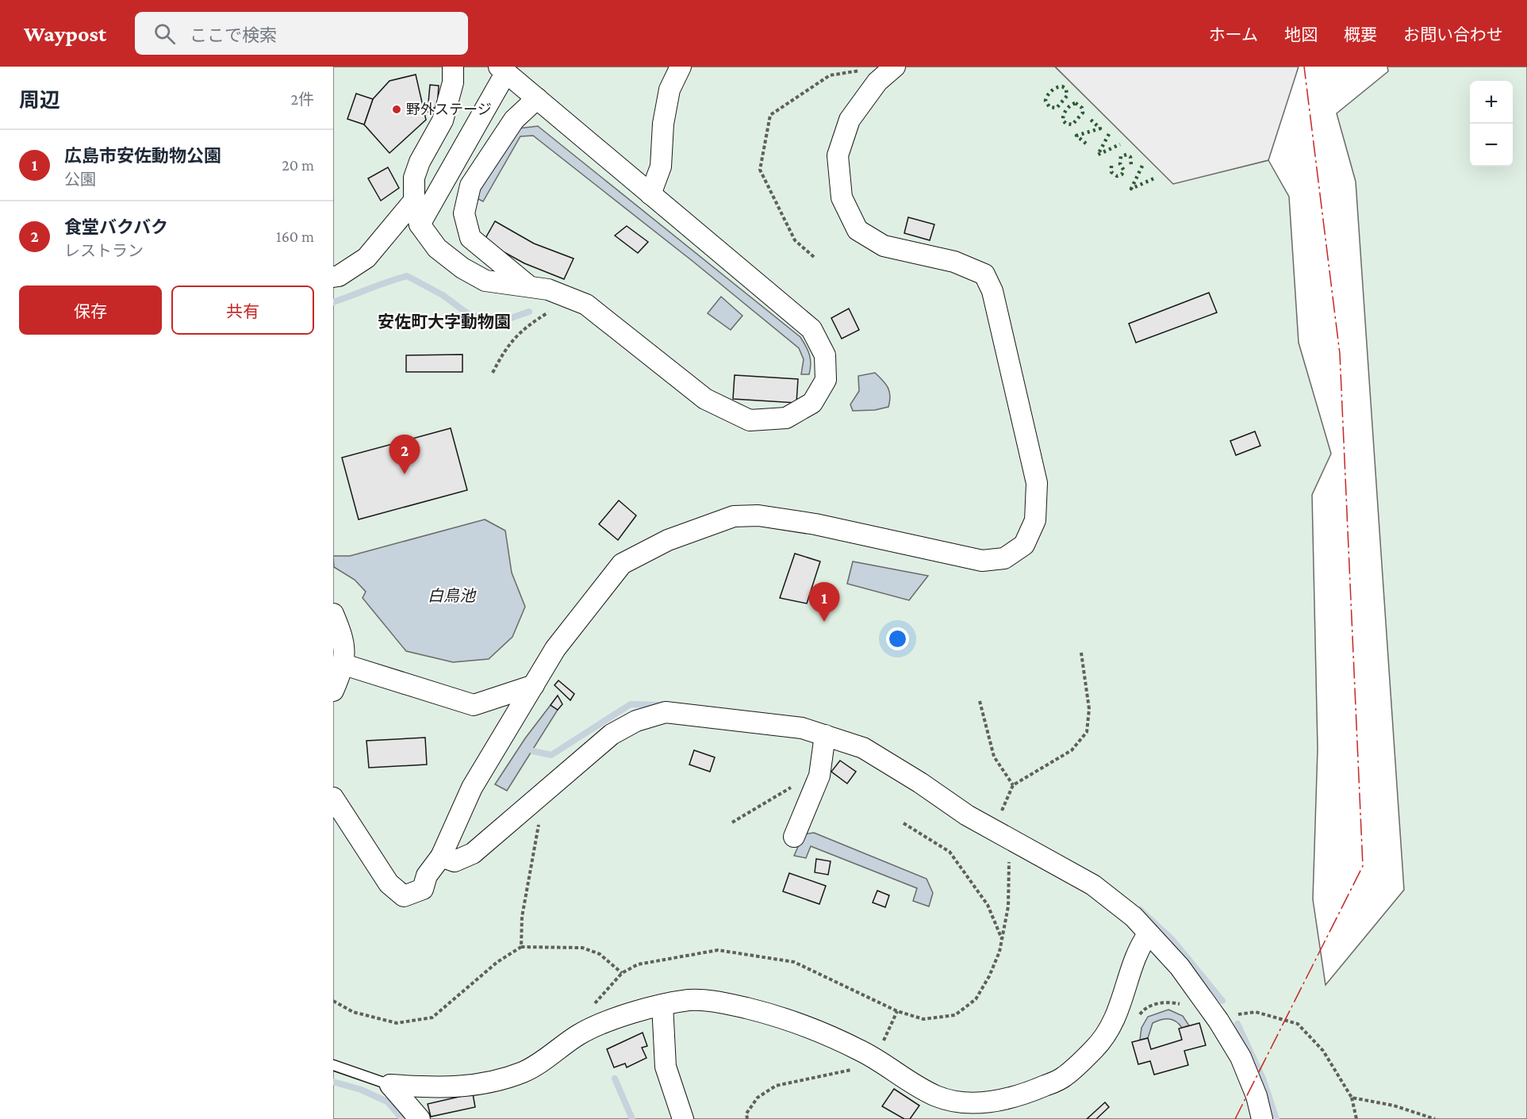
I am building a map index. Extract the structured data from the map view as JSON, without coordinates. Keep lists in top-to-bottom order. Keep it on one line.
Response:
{"districts":["安佐町大字動物園"],"water":["白鳥池"],"places":["野外ステージ"],"page":{"header":"Waypost","search":"ここで検索","nav":["ホーム","地図","概要","お問い合わせ"],"heading":["周辺","2件"],"map_buttons":["+","−"],"list":[{"mark":"1","name":"広島市安佐動物公園","note":"公園","value":"20 m"},{"mark":"2","name":"食堂バクバク","note":"レストラン","value":"160 m"}],"buttons":["保存","共有"],"pins":["2","1"]}}
